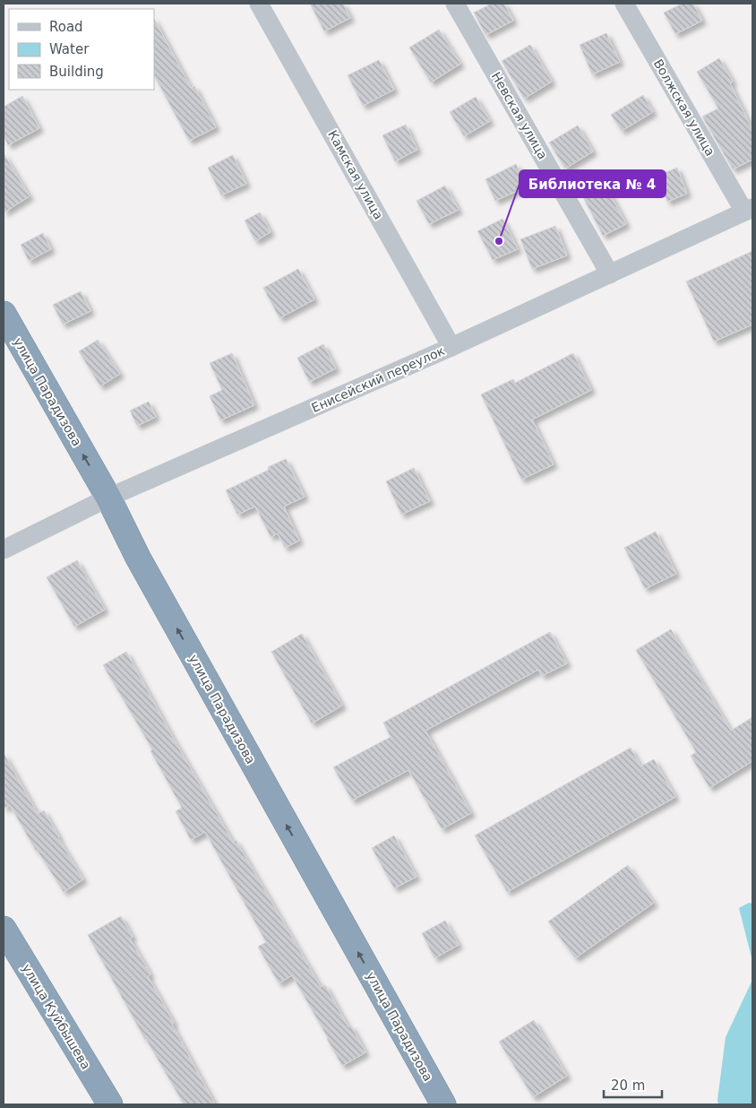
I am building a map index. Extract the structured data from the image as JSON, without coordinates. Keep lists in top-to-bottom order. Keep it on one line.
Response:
{"streets":{"highway":["улица Парадизова","улица Куйбышева"],"street":["Волжская улица","Невская улица","Камская улица","Енисейский переулок"]},"crossings":[["Волжская улица","Енисейский переулок"],["Невская улица","Енисейский переулок"],["Камская улица","Енисейский переулок"],["Енисейский переулок","улица Парадизова"]],"one_way":["улица Парадизова"],"places":["Библиотека № 4"],"legend":["Road","Water","Building"],"scale_bar":"20 m"}
